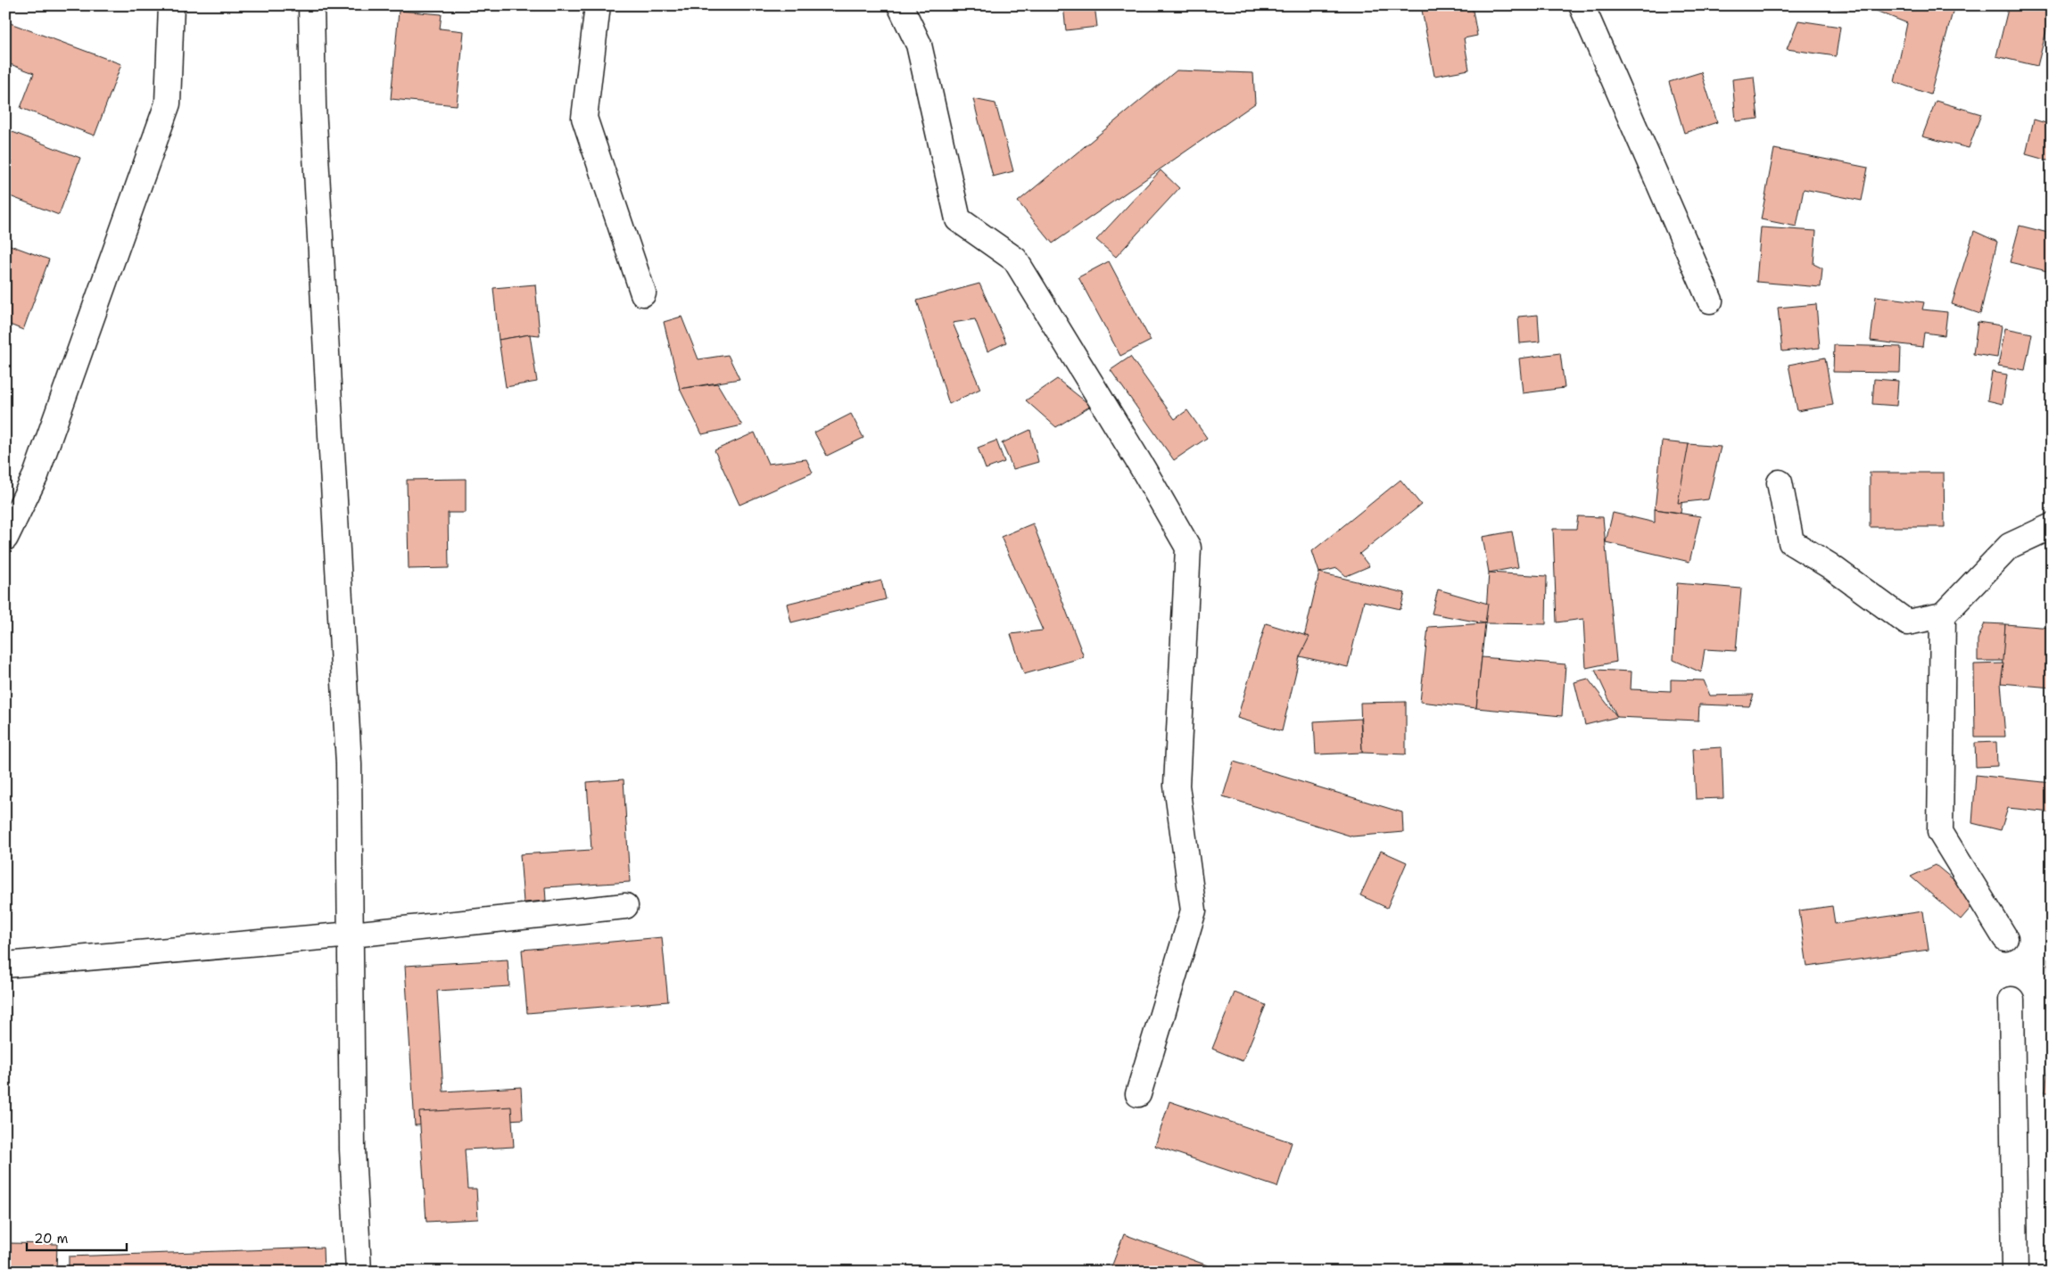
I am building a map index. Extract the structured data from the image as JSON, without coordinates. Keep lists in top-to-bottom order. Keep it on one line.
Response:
{"scale_bar":"20 m"}
